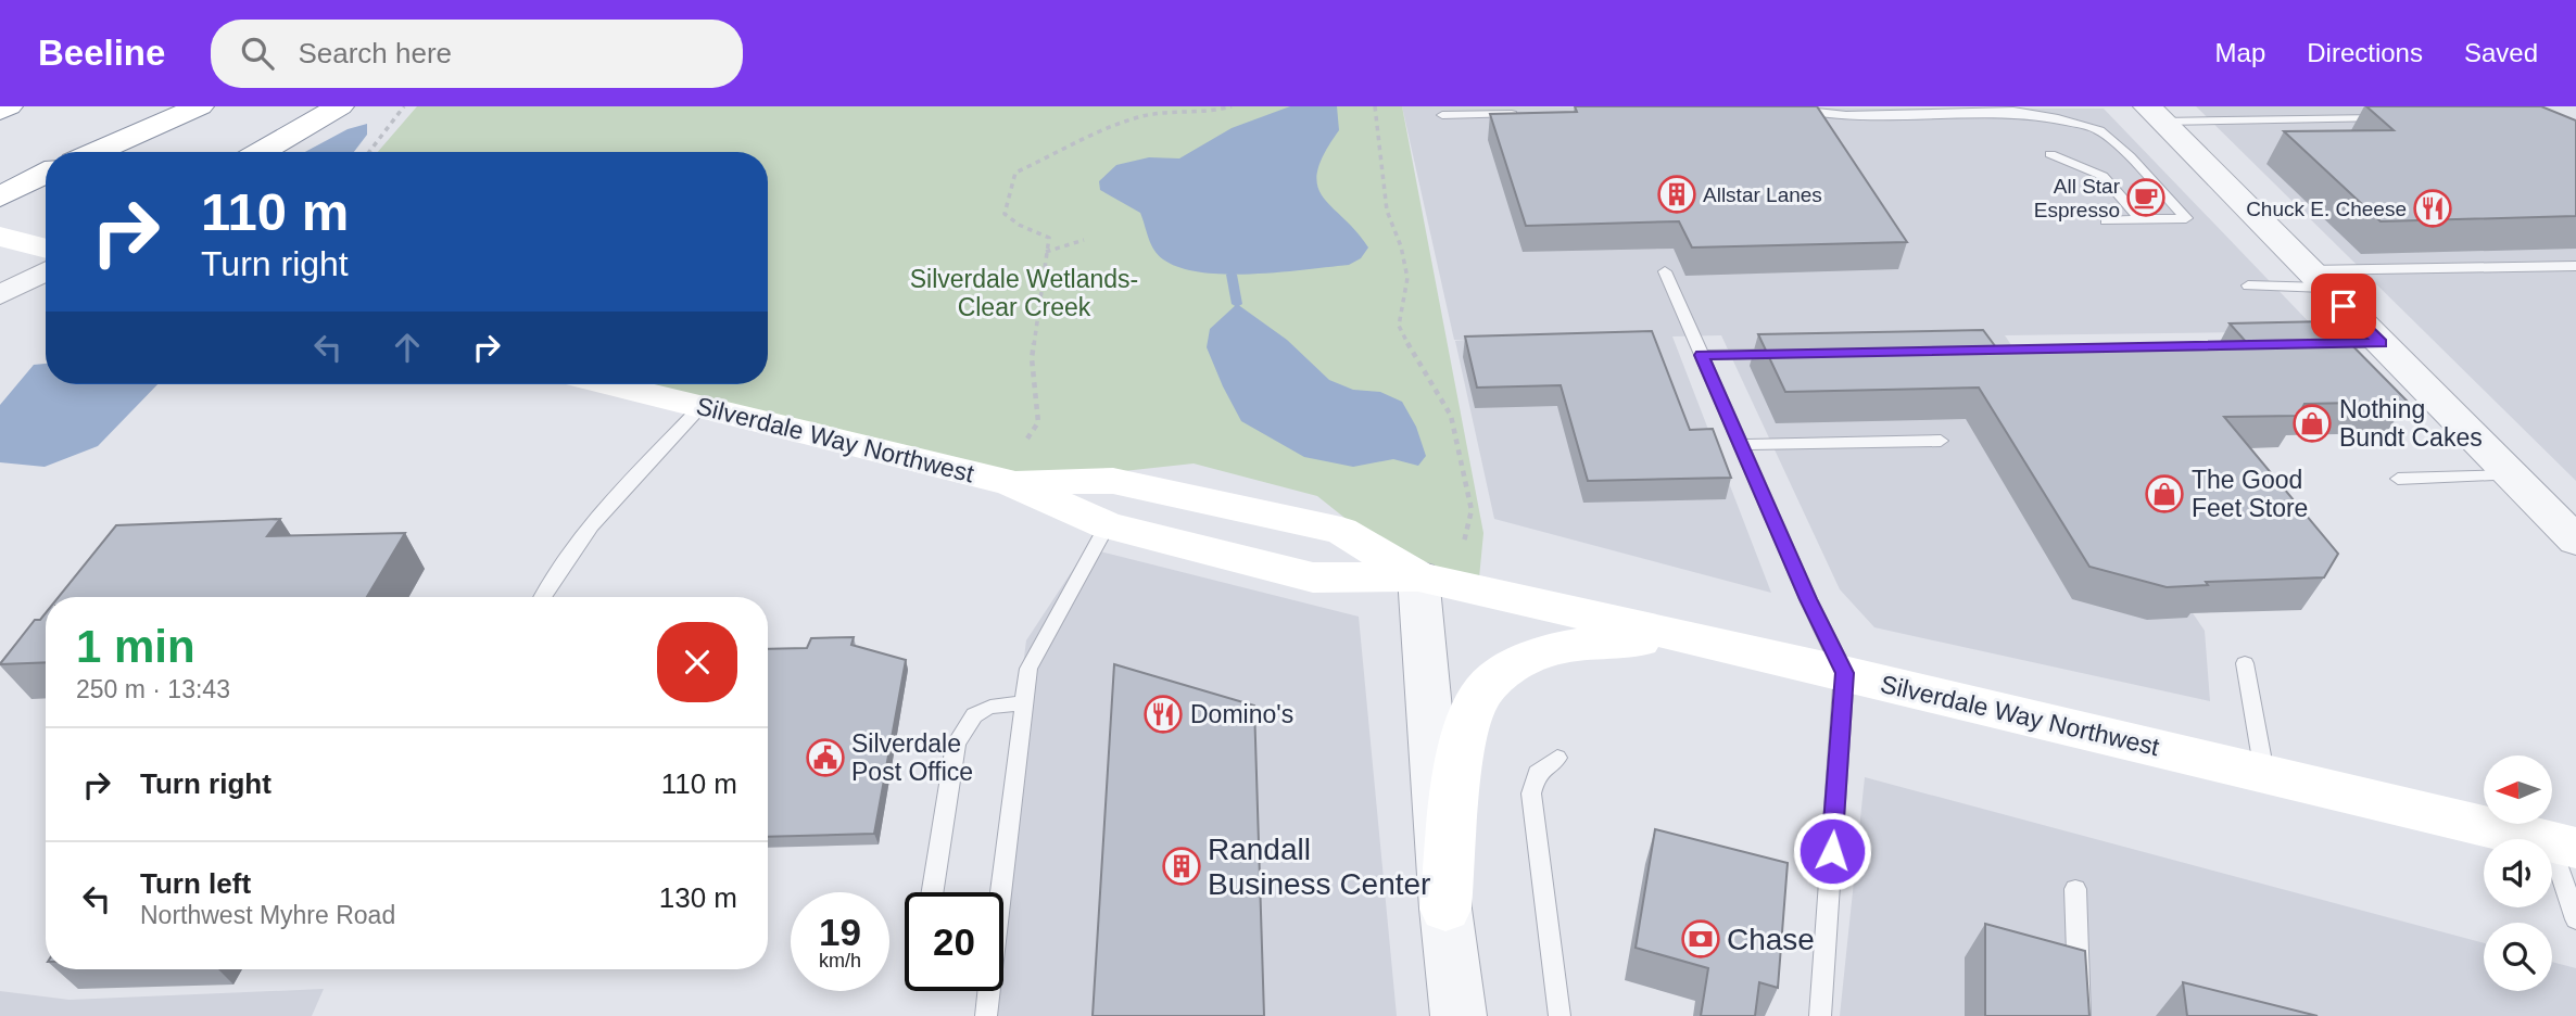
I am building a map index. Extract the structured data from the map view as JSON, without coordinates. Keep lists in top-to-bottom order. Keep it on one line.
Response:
{"streets":{"main road":["Silverdale Way Northwest"]},"parks":["Silverdale Wetlands- Clear Creek"],"places":{"building":["Allstar Lanes","Randall Business Center"],"cafe":["All Star Espresso"],"restaurant":["Chuck E. Cheese","Domino's"],"shop":["Nothing Bundt Cakes","The Good Feet Store"],"public building":["Silverdale Post Office"],"bank":["Chase"]},"north":"left","page":{"header":"Beeline","search":"Search here","nav":["Map","Directions","Saved"],"turn":["110 m","Turn right"],"heading":["1 min","250 m · 13:43"],"list":[{"name":"Turn right","value":"110 m"},{"name":"Turn left","note":"Northwest Myhre Road","value":"130 m"}],"speed":"19 km/h","limit":"20"}}
